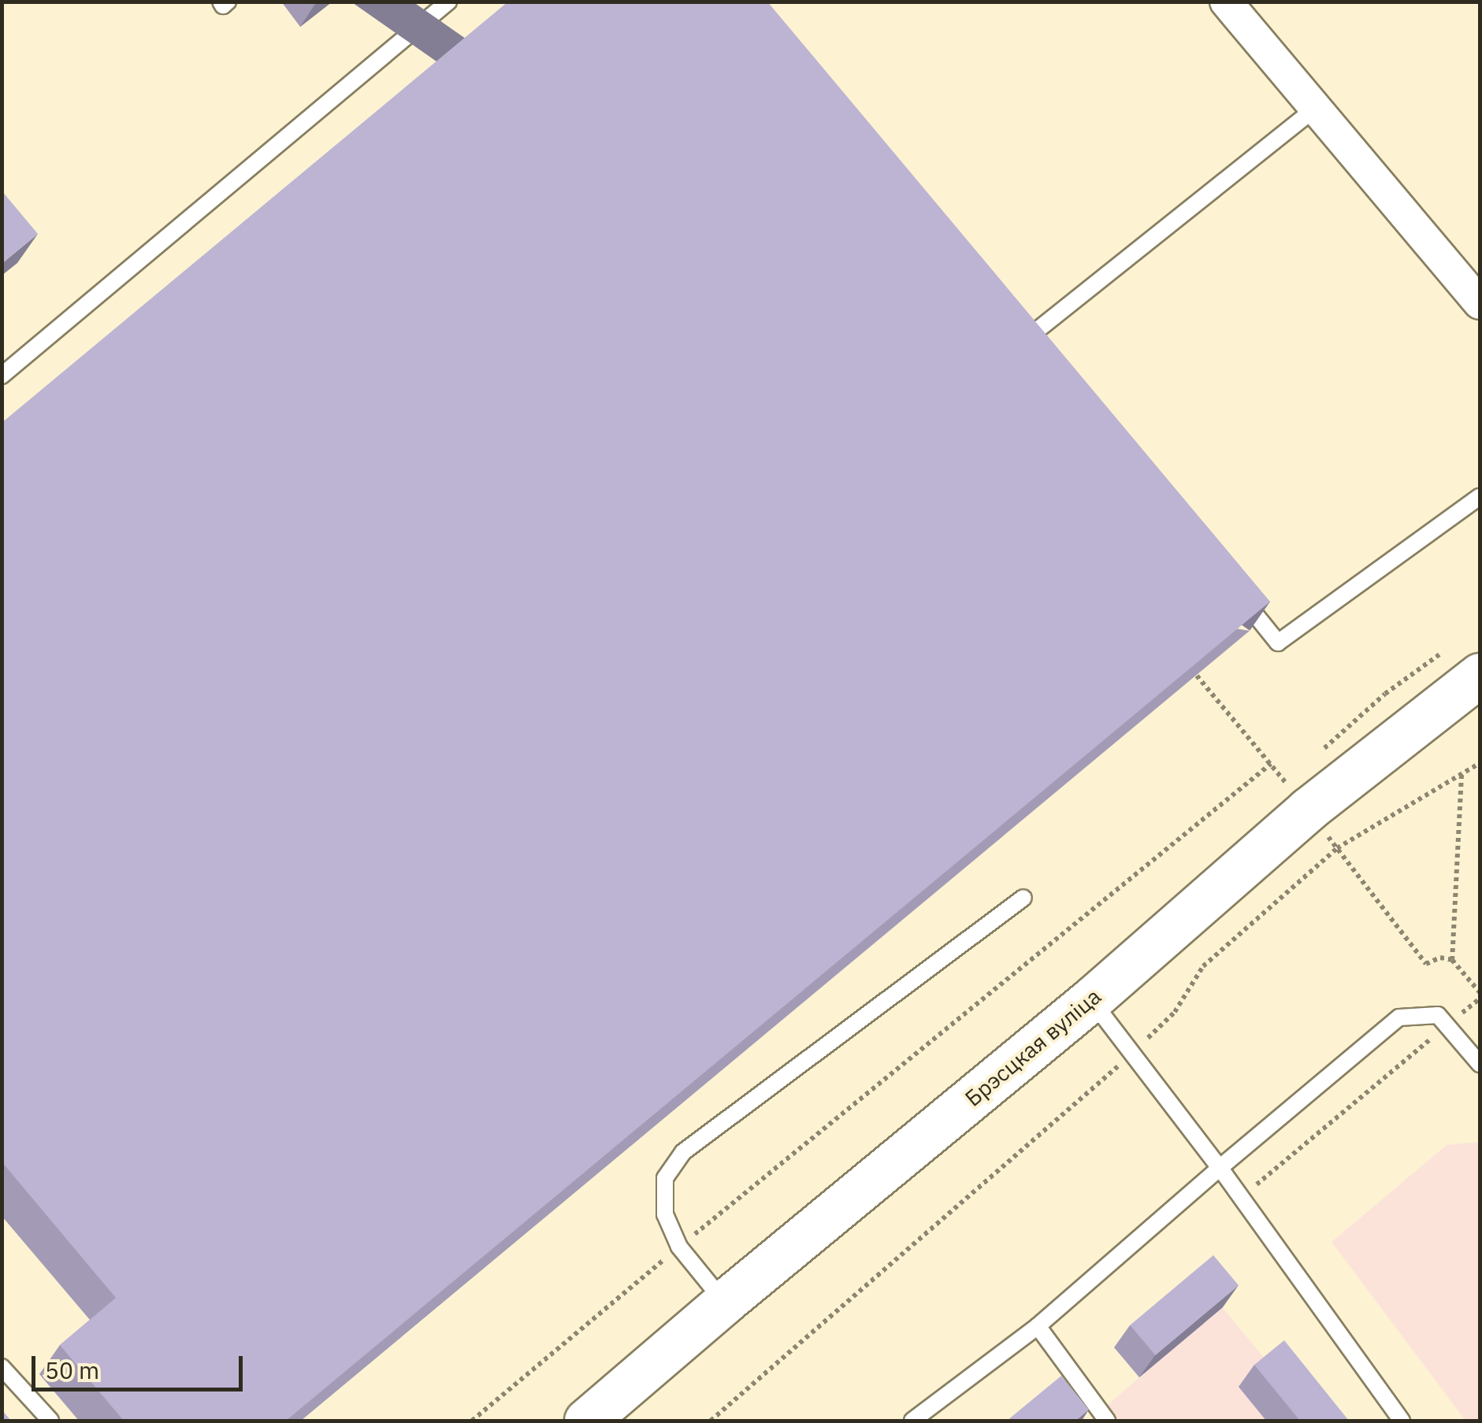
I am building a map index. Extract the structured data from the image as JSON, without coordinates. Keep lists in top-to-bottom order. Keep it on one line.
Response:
{"streets":{"main road":["Брэсцкая вуліца"]},"scale_bar":"50 m"}
